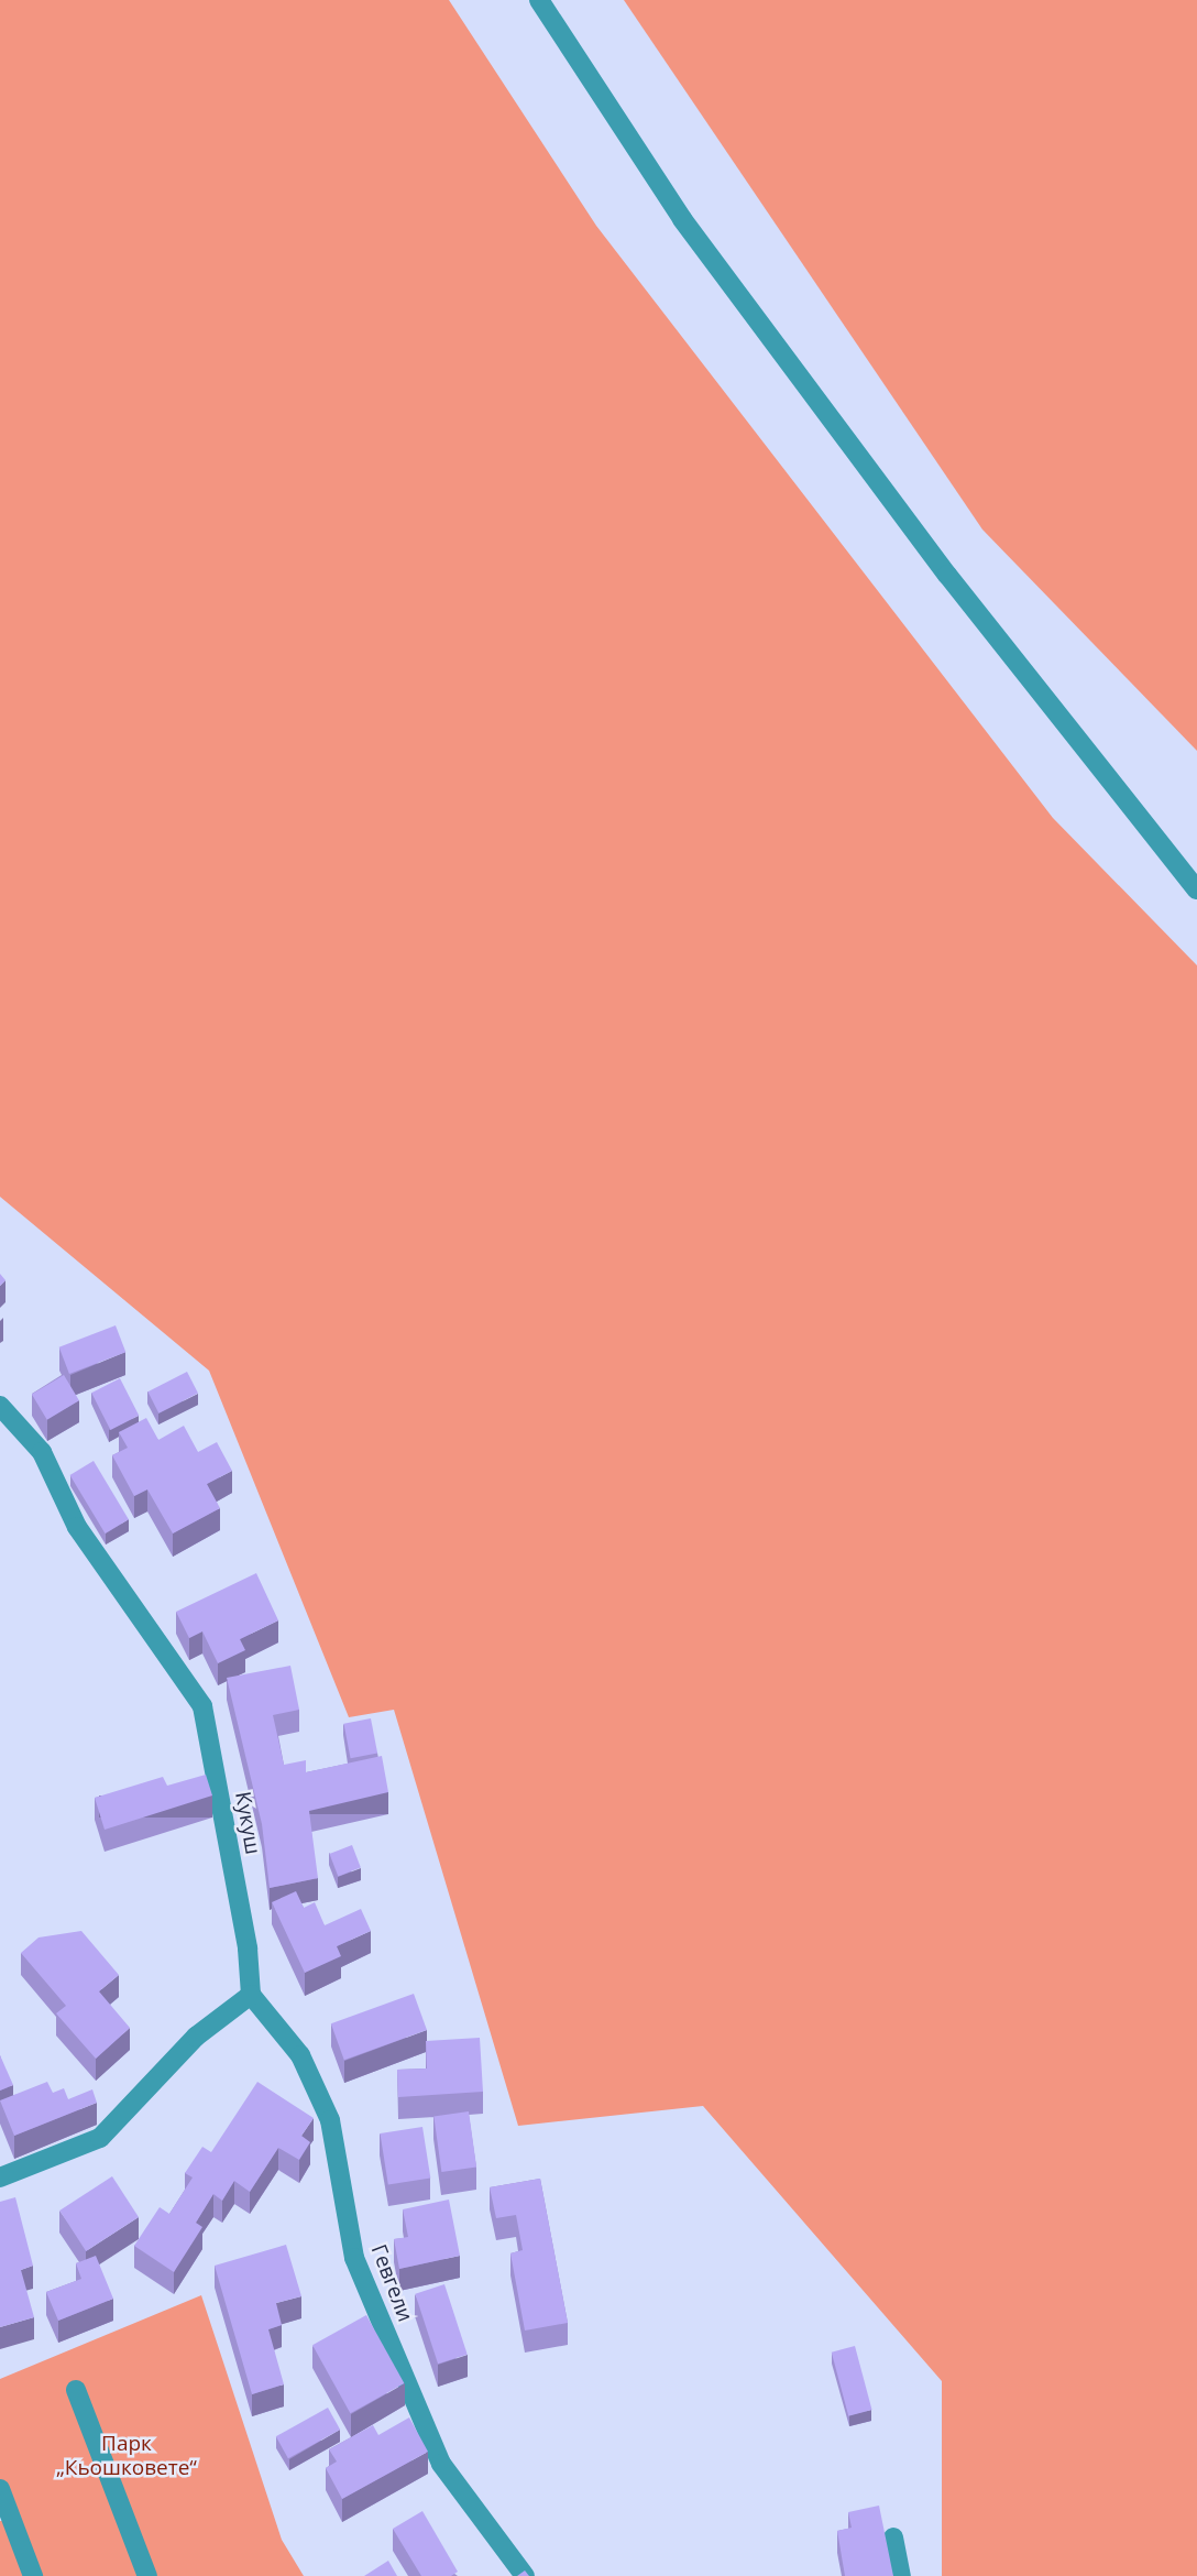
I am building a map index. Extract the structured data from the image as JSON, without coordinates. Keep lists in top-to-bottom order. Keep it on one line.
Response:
{"streets":{"street":["Кукуш","Гевгели"]},"crossings":[["Кукуш","Гевгели"]],"parks":["Парк „Кьошковете“"]}
